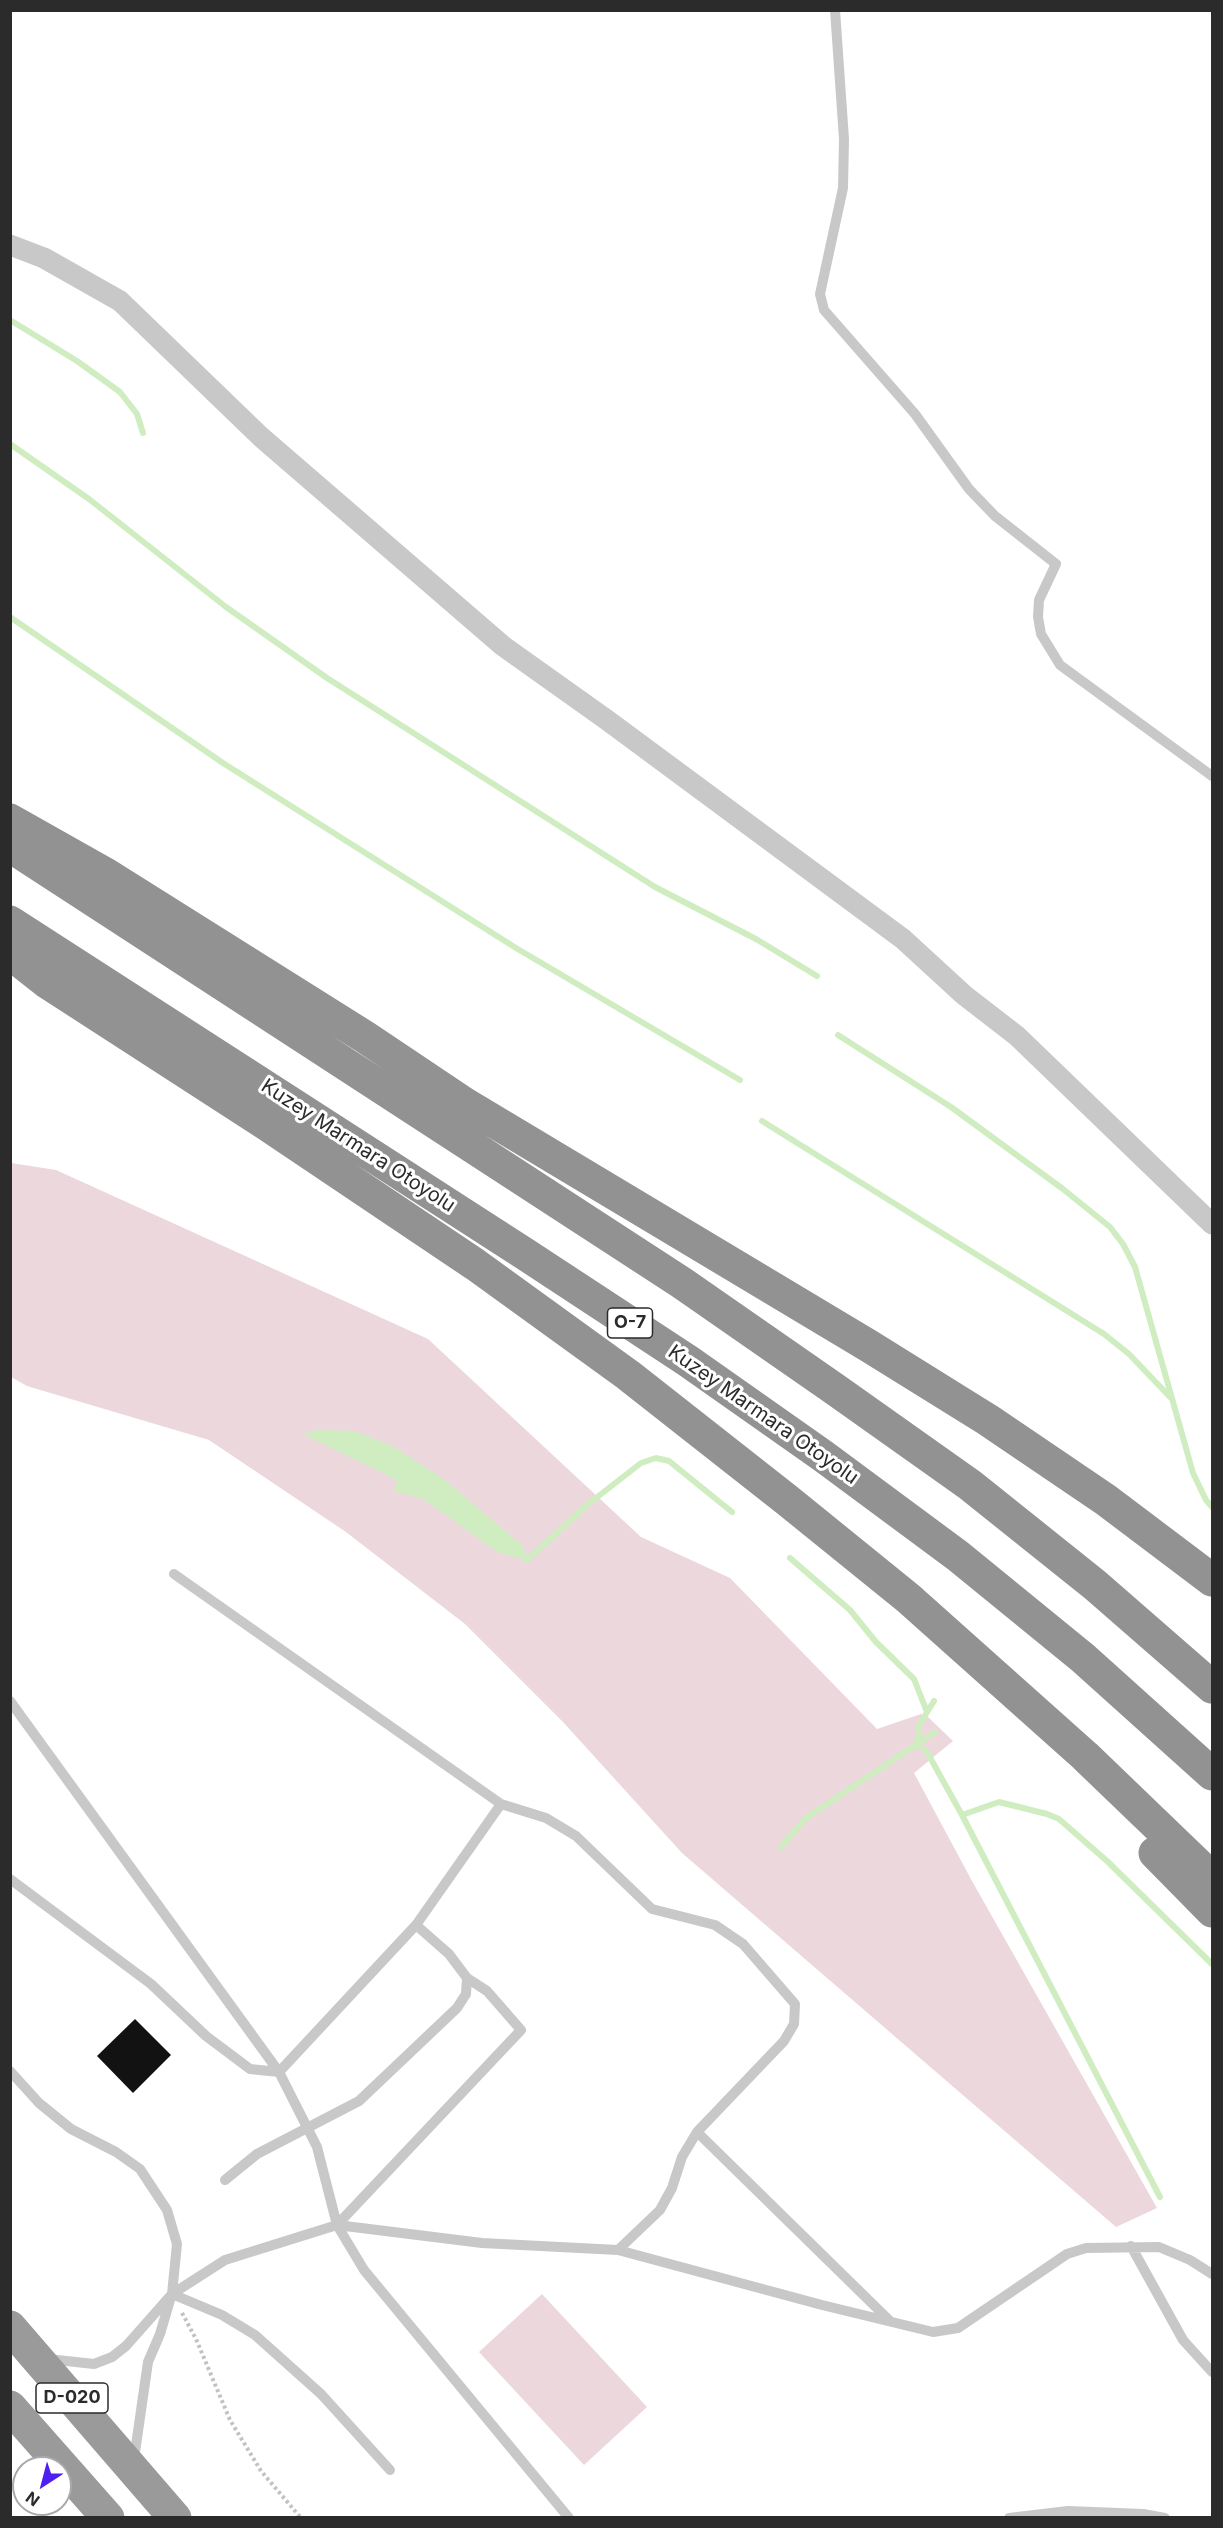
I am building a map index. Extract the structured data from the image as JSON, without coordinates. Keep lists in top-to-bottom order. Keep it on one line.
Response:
{"streets":{"highway":["Kuzey Marmara Otoyolu","O-7","D-020"]},"north":"bottom left"}
